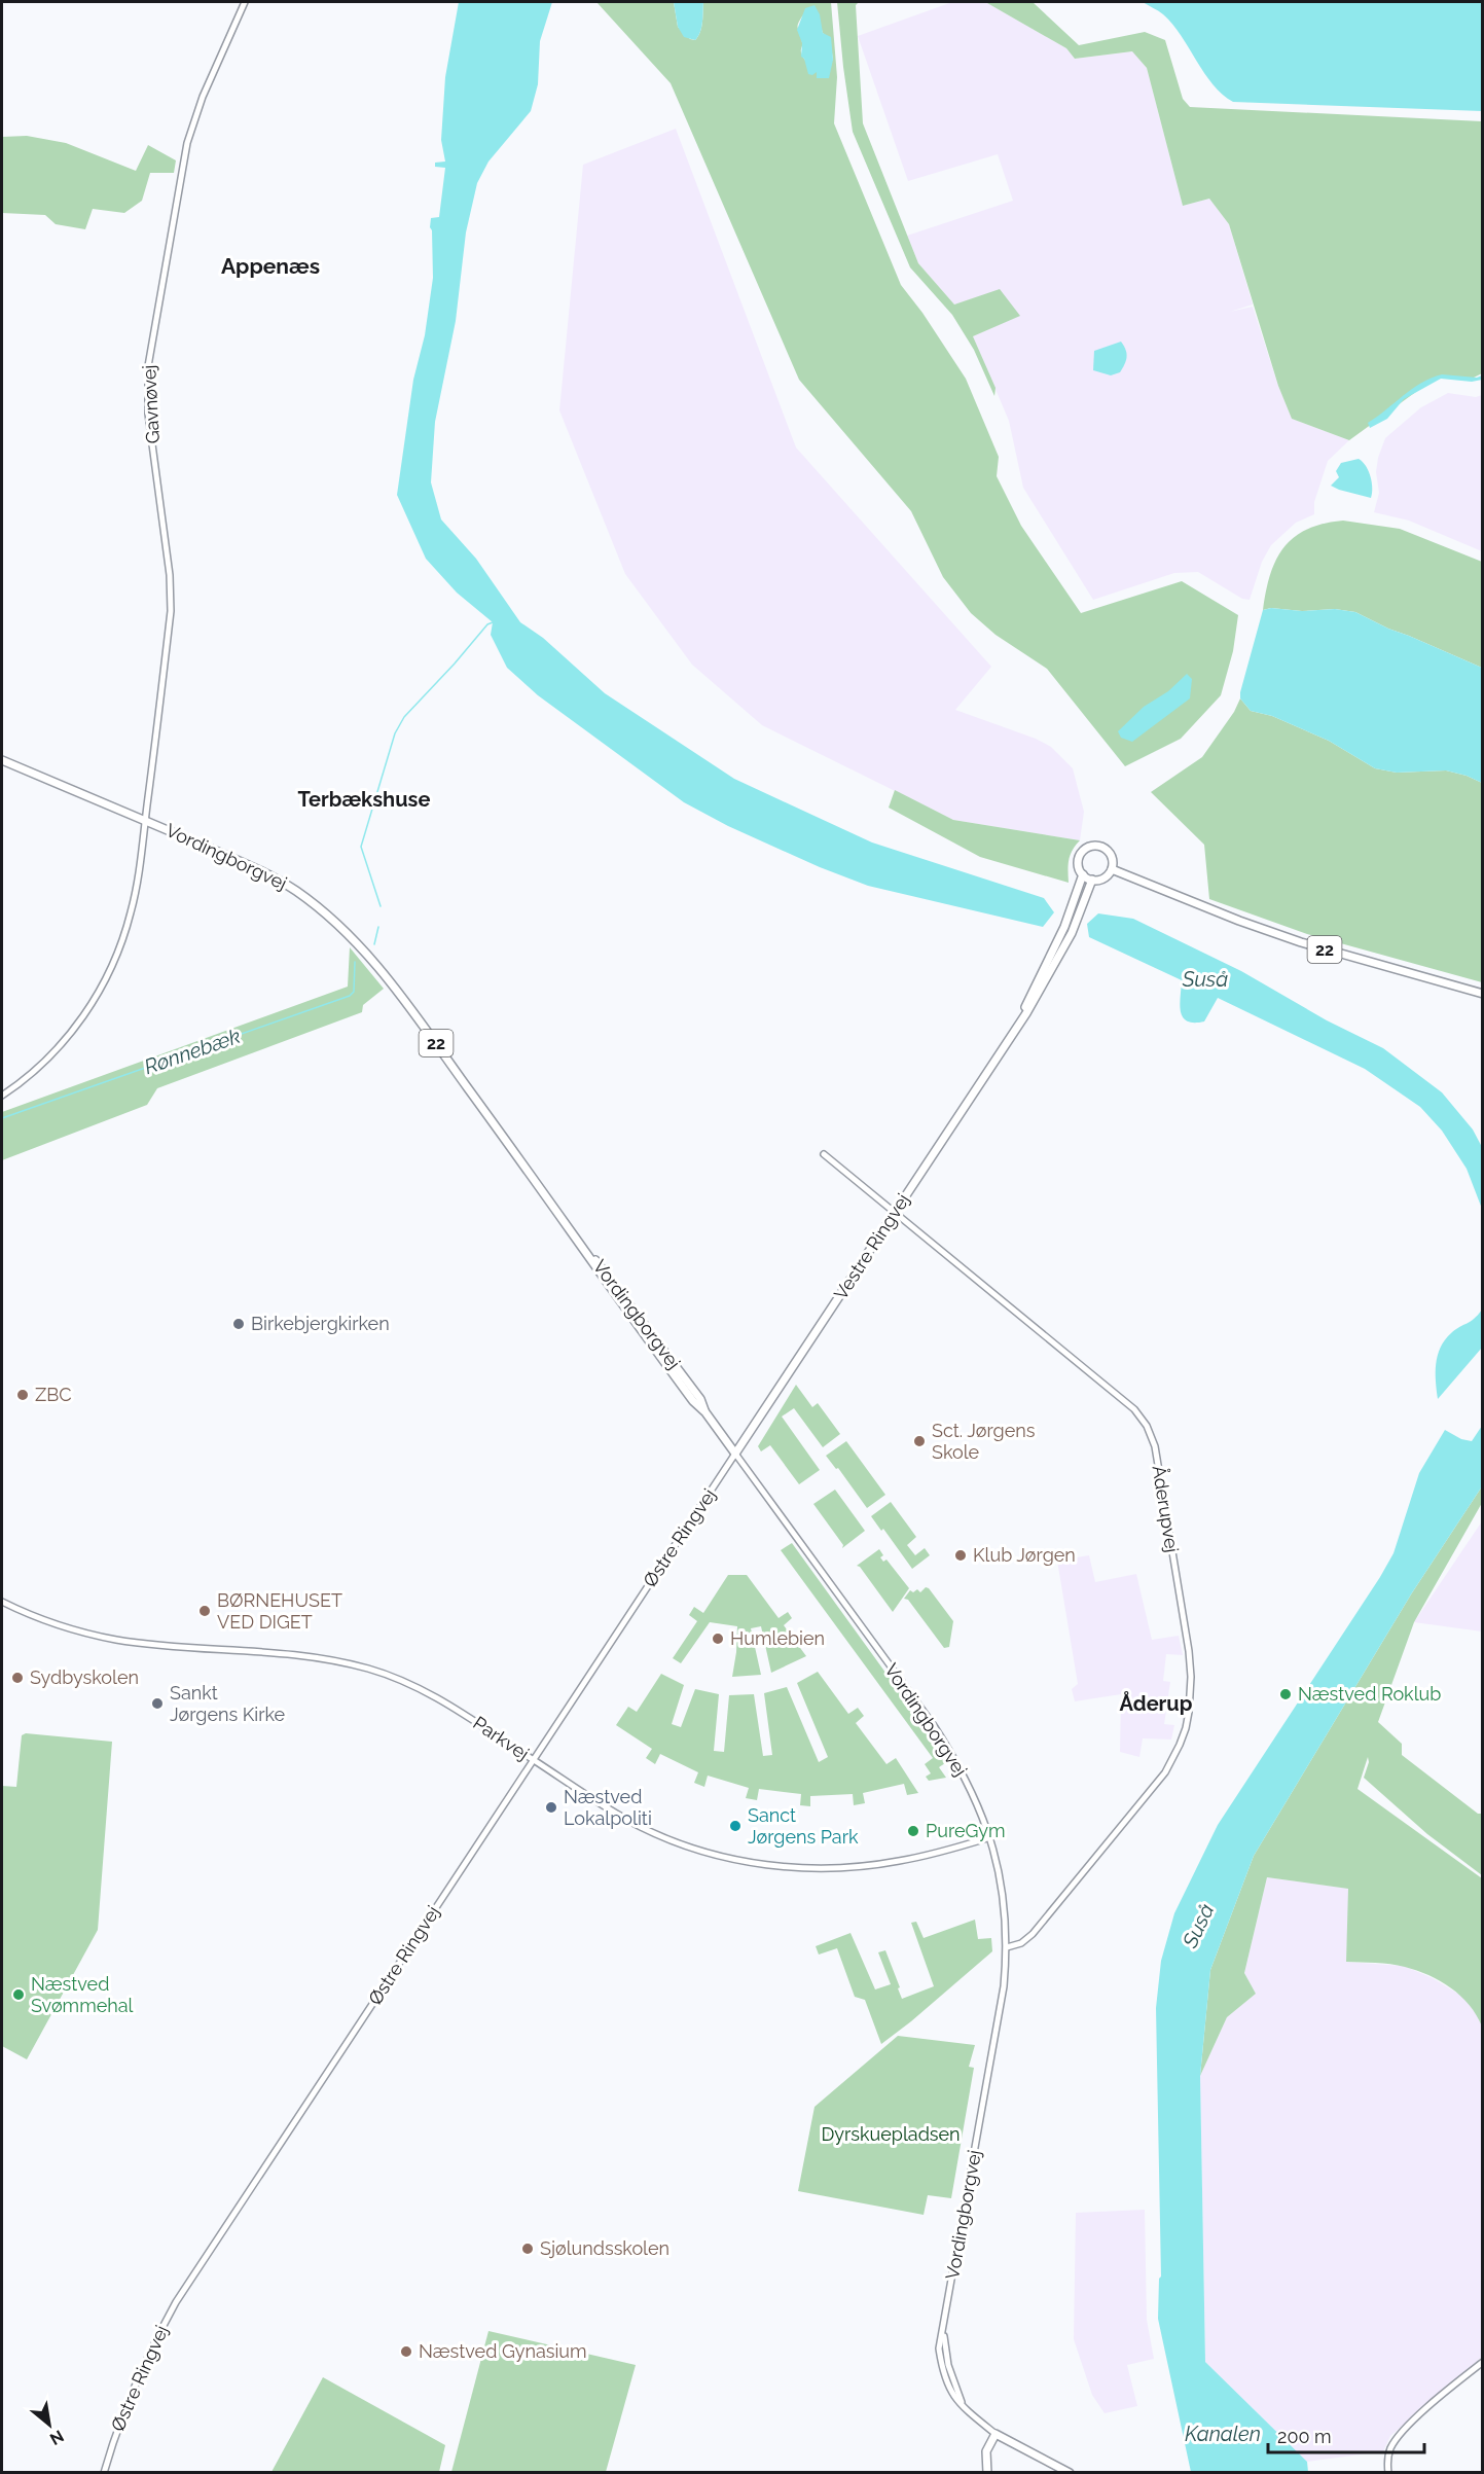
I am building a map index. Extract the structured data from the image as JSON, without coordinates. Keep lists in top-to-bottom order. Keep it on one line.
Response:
{"streets":{"main road":["Vordingborgvej","22","Vestre Ringvej"],"street":["Gavnøvej","Åderupvej","Østre Ringvej","Parkvej"]},"crossings":[["Gavnøvej","Vordingborgvej"],["Vordingborgvej","Vestre Ringvej"],["Vordingborgvej","Åderupvej"],["Vordingborgvej","Østre Ringvej"],["Vordingborgvej","Parkvej"],["22","Vestre Ringvej"],["Vestre Ringvej","Åderupvej"],["Vestre Ringvej","Østre Ringvej"],["Østre Ringvej","Parkvej"]],"districts":["Appenæs","Terbækshuse","Åderup"],"water":["Suså","Rønnebæk","Kanalen"],"parks":["Dyrskuepladsen"],"places":["Birkebjergkirken","ZBC","Sct. Jørgens Skole","Klub Jørgen","BØRNEHUSET VED DIGET","Humlebien","Sydbyskolen","Næstved Roklub","Sankt Jørgens Kirke","Næstved Lokalpoliti","Sanct Jørgens Park","PureGym","Næstved Svømmehal","Sjølundsskolen","Næstved Gynasium"],"scale_bar":"200 m","north":"bottom right"}
